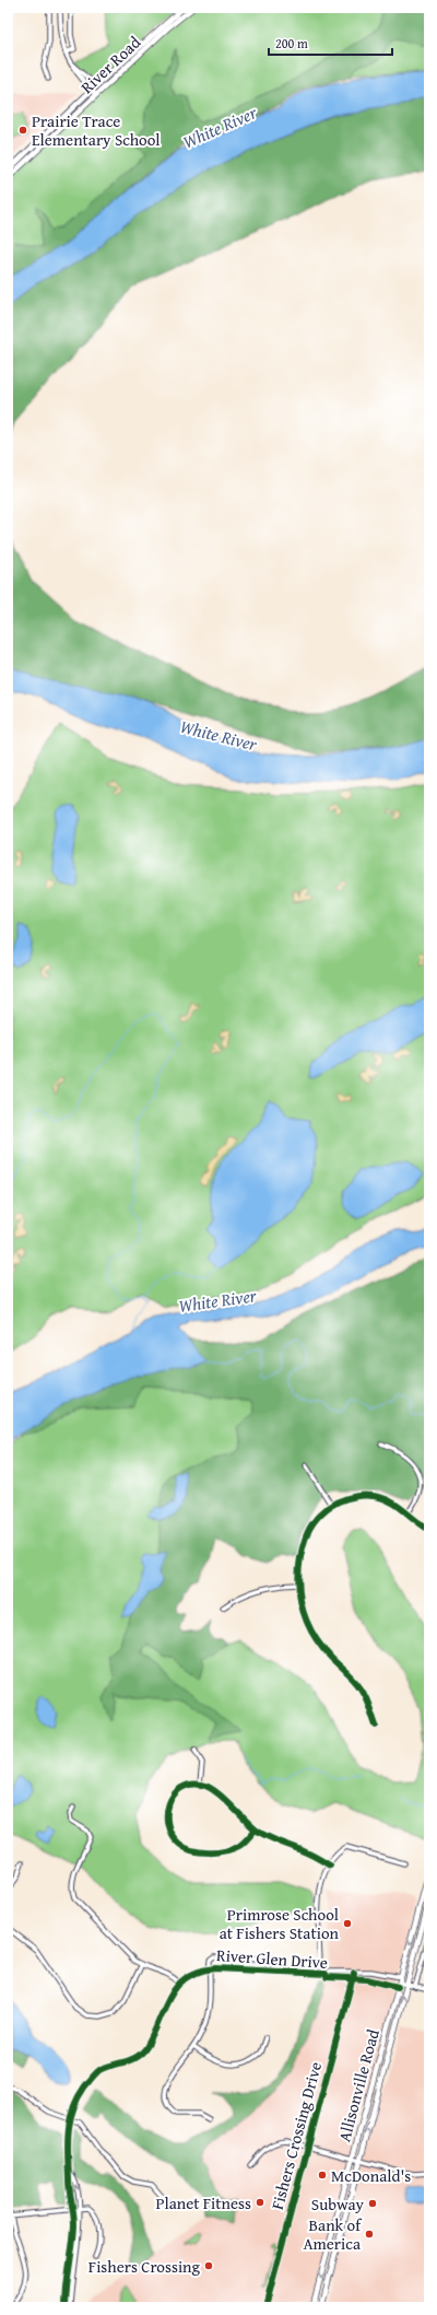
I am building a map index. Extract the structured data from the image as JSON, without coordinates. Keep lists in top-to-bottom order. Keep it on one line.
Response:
{"streets":{"main road":["River Road","Allisonville Road"],"street":["River Glen Drive","Fishers Crossing Drive"]},"crossings":[["River Glen Drive","Allisonville Road"],["River Glen Drive","Fishers Crossing Drive"]],"water":["White River"],"places":["Prairie Trace Elementary School","Primrose School at Fishers Station","McDonald's","Planet Fitness","Subway","Bank of America","Fishers Crossing"],"scale_bar":"200 m"}
